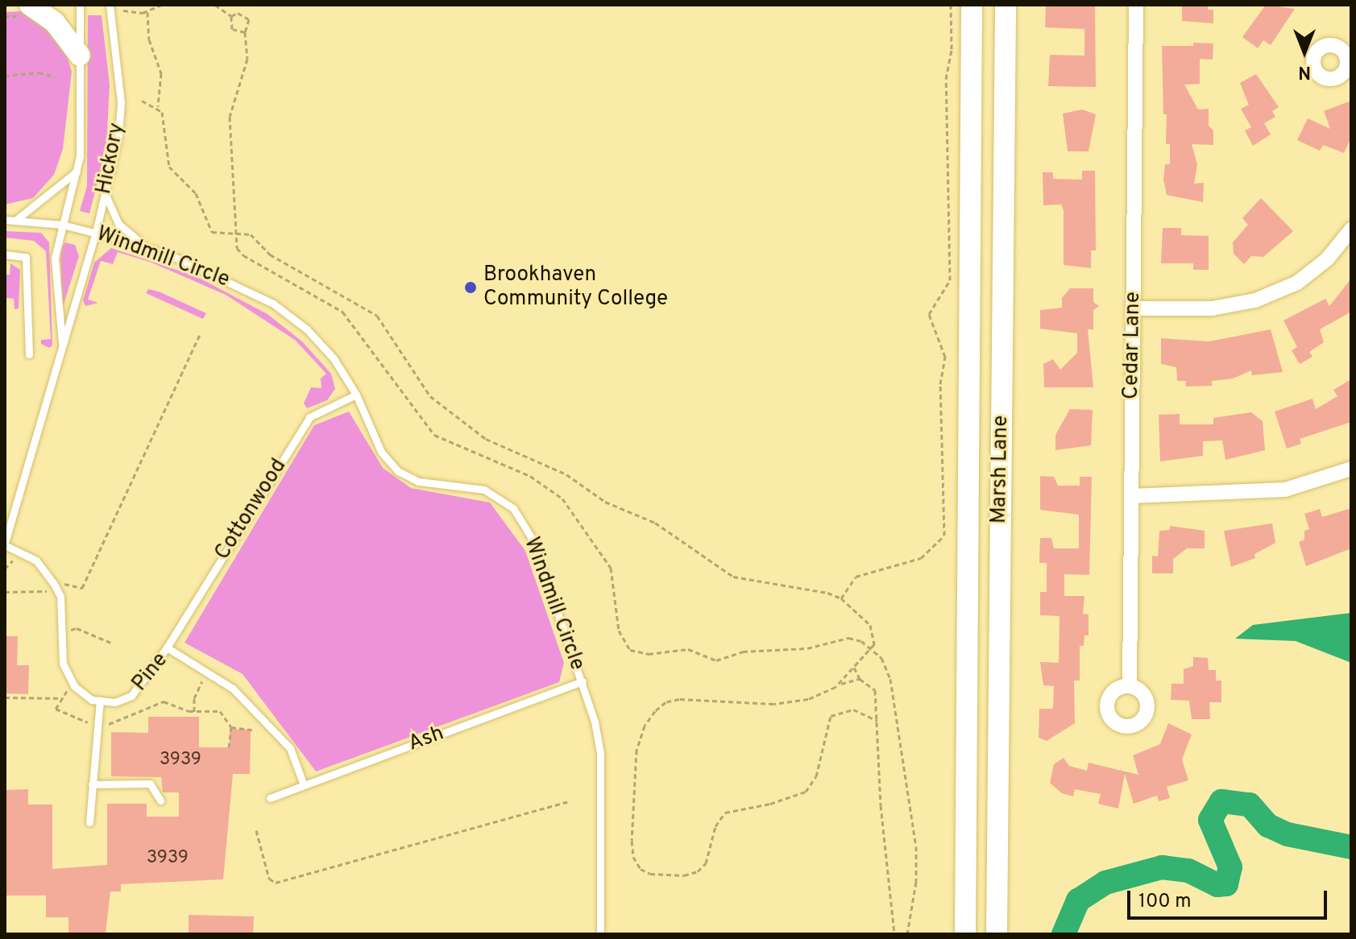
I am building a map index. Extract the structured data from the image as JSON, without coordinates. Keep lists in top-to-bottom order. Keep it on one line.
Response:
{"streets":{"main road":["Marsh Lane"],"street":["Cedar Lane"],"lane":["Hickory","Windmill Circle","Cottonwood","Pine","Ash"]},"crossings":[["Hickory","Windmill Circle"],["Windmill Circle","Cottonwood"],["Windmill Circle","Ash"],["Cottonwood","Pine"],["Pine","Ash"]],"places":["Brookhaven Community College"],"house_numbers":["3939","3939"],"scale_bar":"100 m","north":"bottom"}
